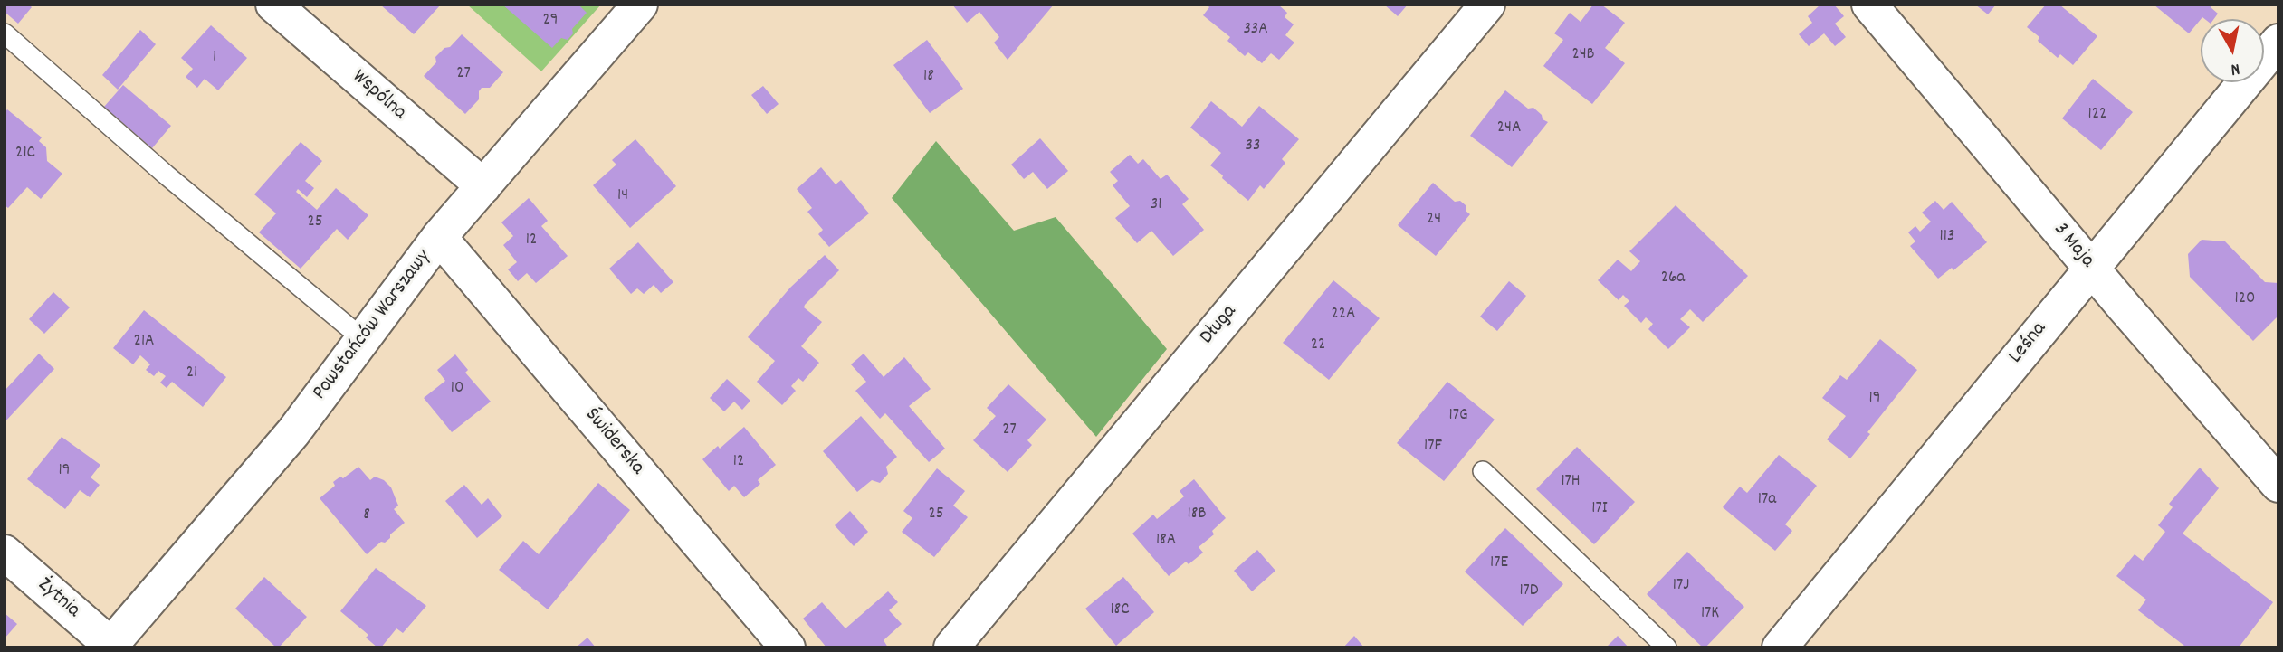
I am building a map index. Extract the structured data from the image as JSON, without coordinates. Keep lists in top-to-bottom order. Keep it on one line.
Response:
{"streets":{"street":["Wspólna","3 Maja","Powstańców Warszawy","Długa","Leśna","Świderska","Żytnia"]},"crossings":[["Wspólna","Powstańców Warszawy"],["3 Maja","Leśna"],["Powstańców Warszawy","Świderska"],["Powstańców Warszawy","Żytnia"]],"house_numbers":["29","33A","24B","1","27","18","122","24A","33","21C","14","31","24","25","113","12","26a","120","22A","21A","22","21","10","19","17G","27","17F","12","19","17H","17a","17I","25","18B","8","18A","17E","17J","17D","18C","17K"],"north":"bottom"}
